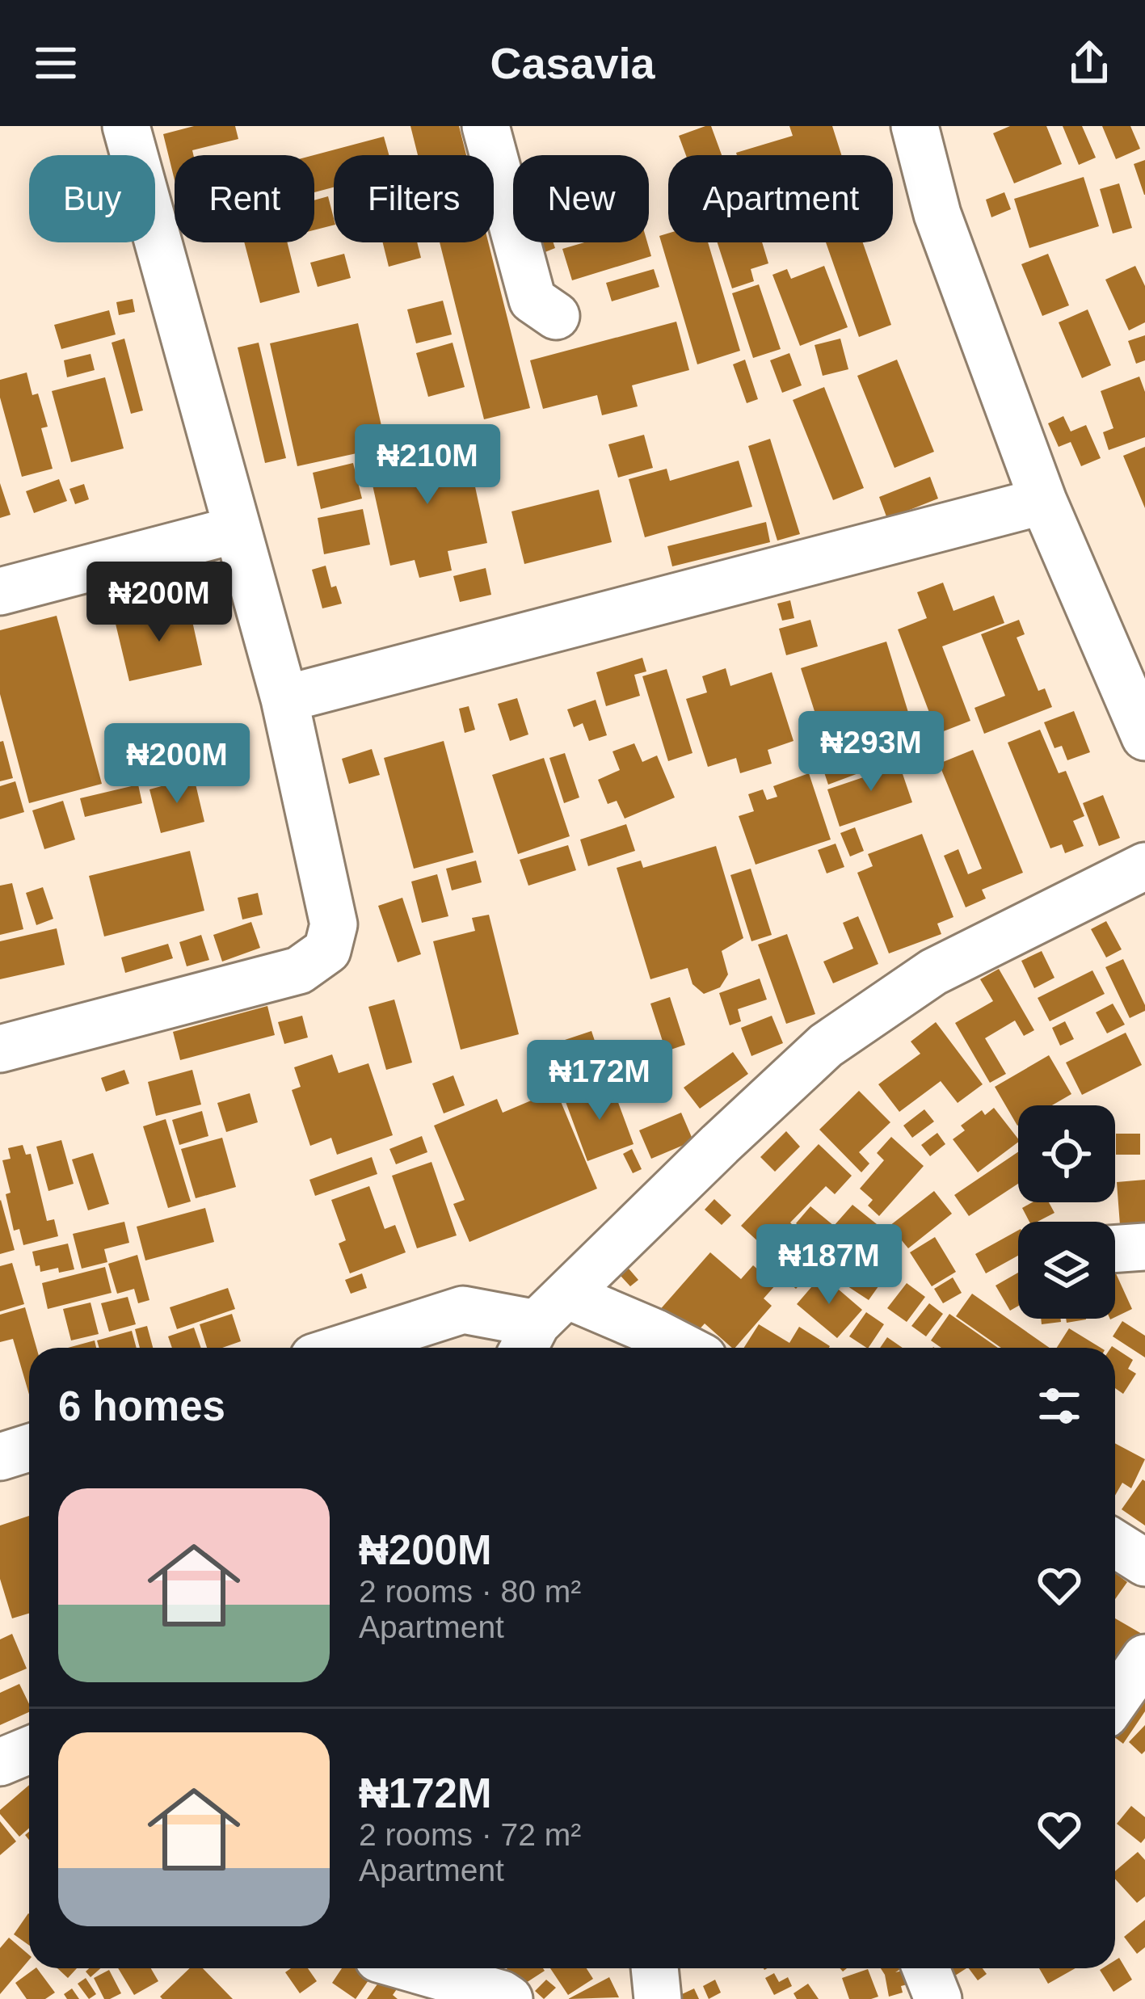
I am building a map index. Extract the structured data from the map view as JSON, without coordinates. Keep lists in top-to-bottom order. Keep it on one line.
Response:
{"page":{"header":"Casavia","chip":["Buy","Rent","Filters","New","Apartment"],"price":["₦210M","₦200M","₦293M","₦200M","₦172M","₦187M"],"heading":"6 homes","list":[{"name":"₦200M","note":"2 rooms · 80 m² · Apartment"},{"name":"₦172M","note":"2 rooms · 72 m² · Apartment"}]}}
